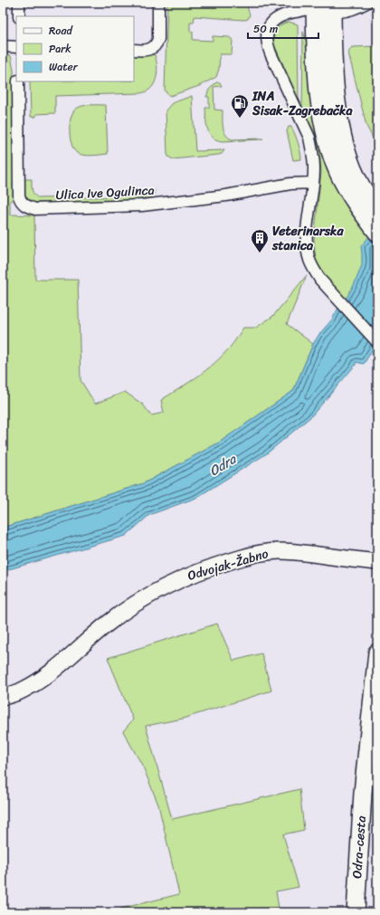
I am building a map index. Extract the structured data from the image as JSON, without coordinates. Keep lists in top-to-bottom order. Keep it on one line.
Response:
{"streets":{"main road":["Odra-cesta"],"street":["Ulica Ive Ogulinca","Odvojak-Žabno"]},"water":["Odra"],"places":{"fuel station":["INA Sisak-Zagrebačka"],"building":["Veterinarska stanica"]},"legend":["Road","Park","Water"],"scale_bar":"50 m"}
